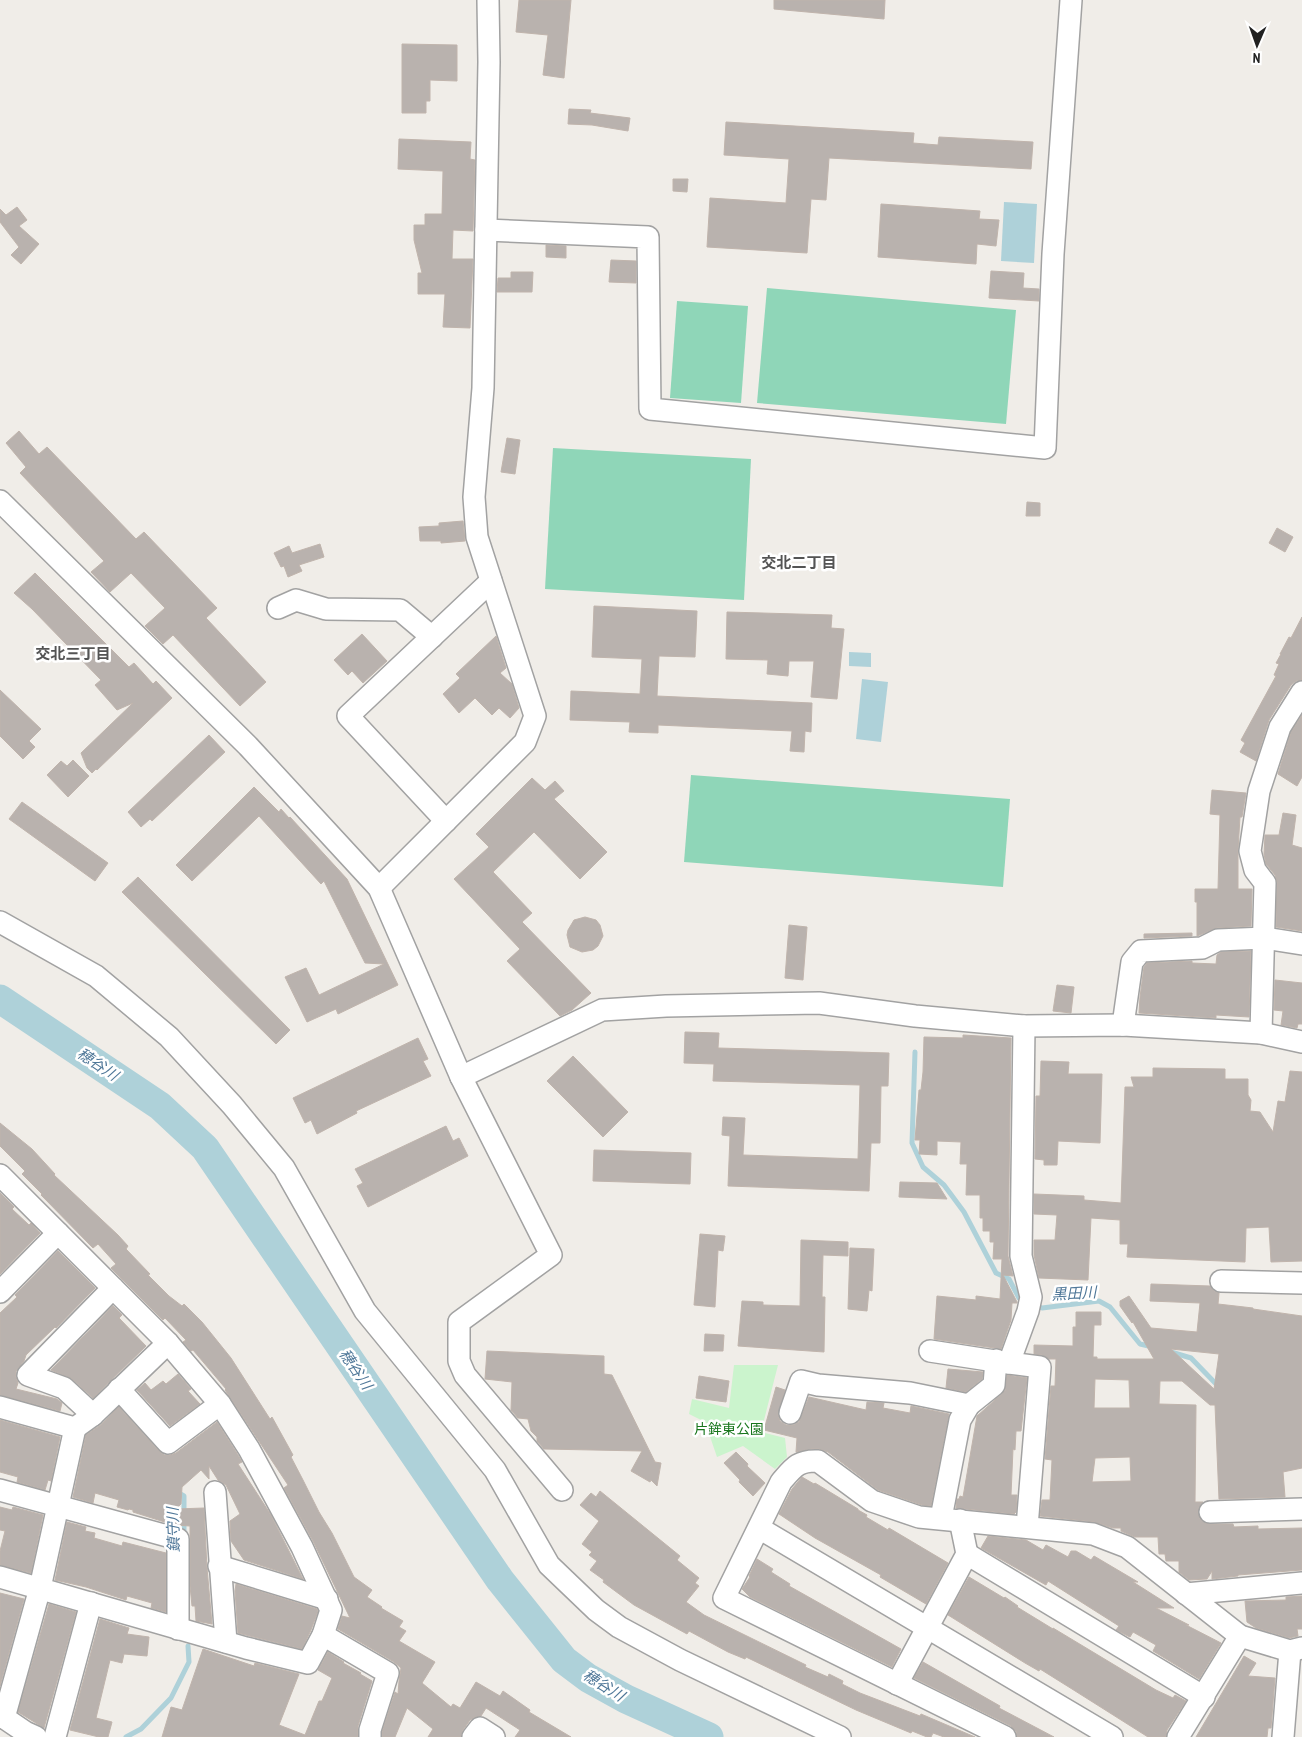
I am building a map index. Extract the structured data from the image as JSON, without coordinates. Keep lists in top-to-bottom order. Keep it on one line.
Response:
{"districts":["交北二丁目","交北三丁目"],"water":["穂谷川","黒田川","鎮守川"],"parks":["片鉾東公園"],"north":"bottom"}
